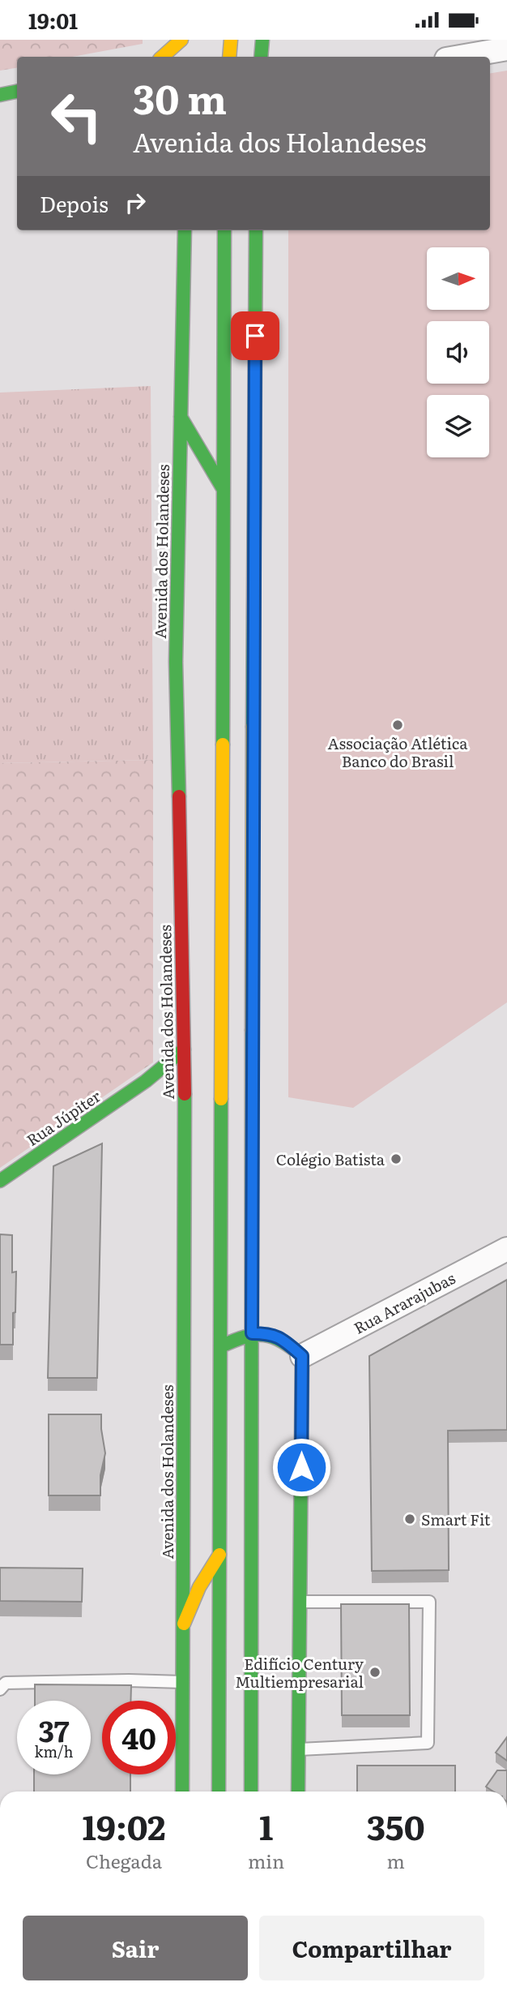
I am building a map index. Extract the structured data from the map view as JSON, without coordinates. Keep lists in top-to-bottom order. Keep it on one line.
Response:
{"streets":{"main road":["Avenida dos Holandeses","Rua Júpiter"],"street":["Rua Ararajubas"]},"crossings":[["Avenida dos Holandeses","Rua Júpiter"]],"places":["Associação Atlética Banco do Brasil","Colégio Batista","Smart Fit","Edifício Century Multiempresarial"],"north":"right","page":{"status":"19:01","turn":["30 m","Avenida dos Holandeses"],"then":"Depois","speed":"37 km/h","limit":"40","eta":["19:02","Chegada","1","min","350","m"],"buttons":["Sair","Compartilhar"]}}
